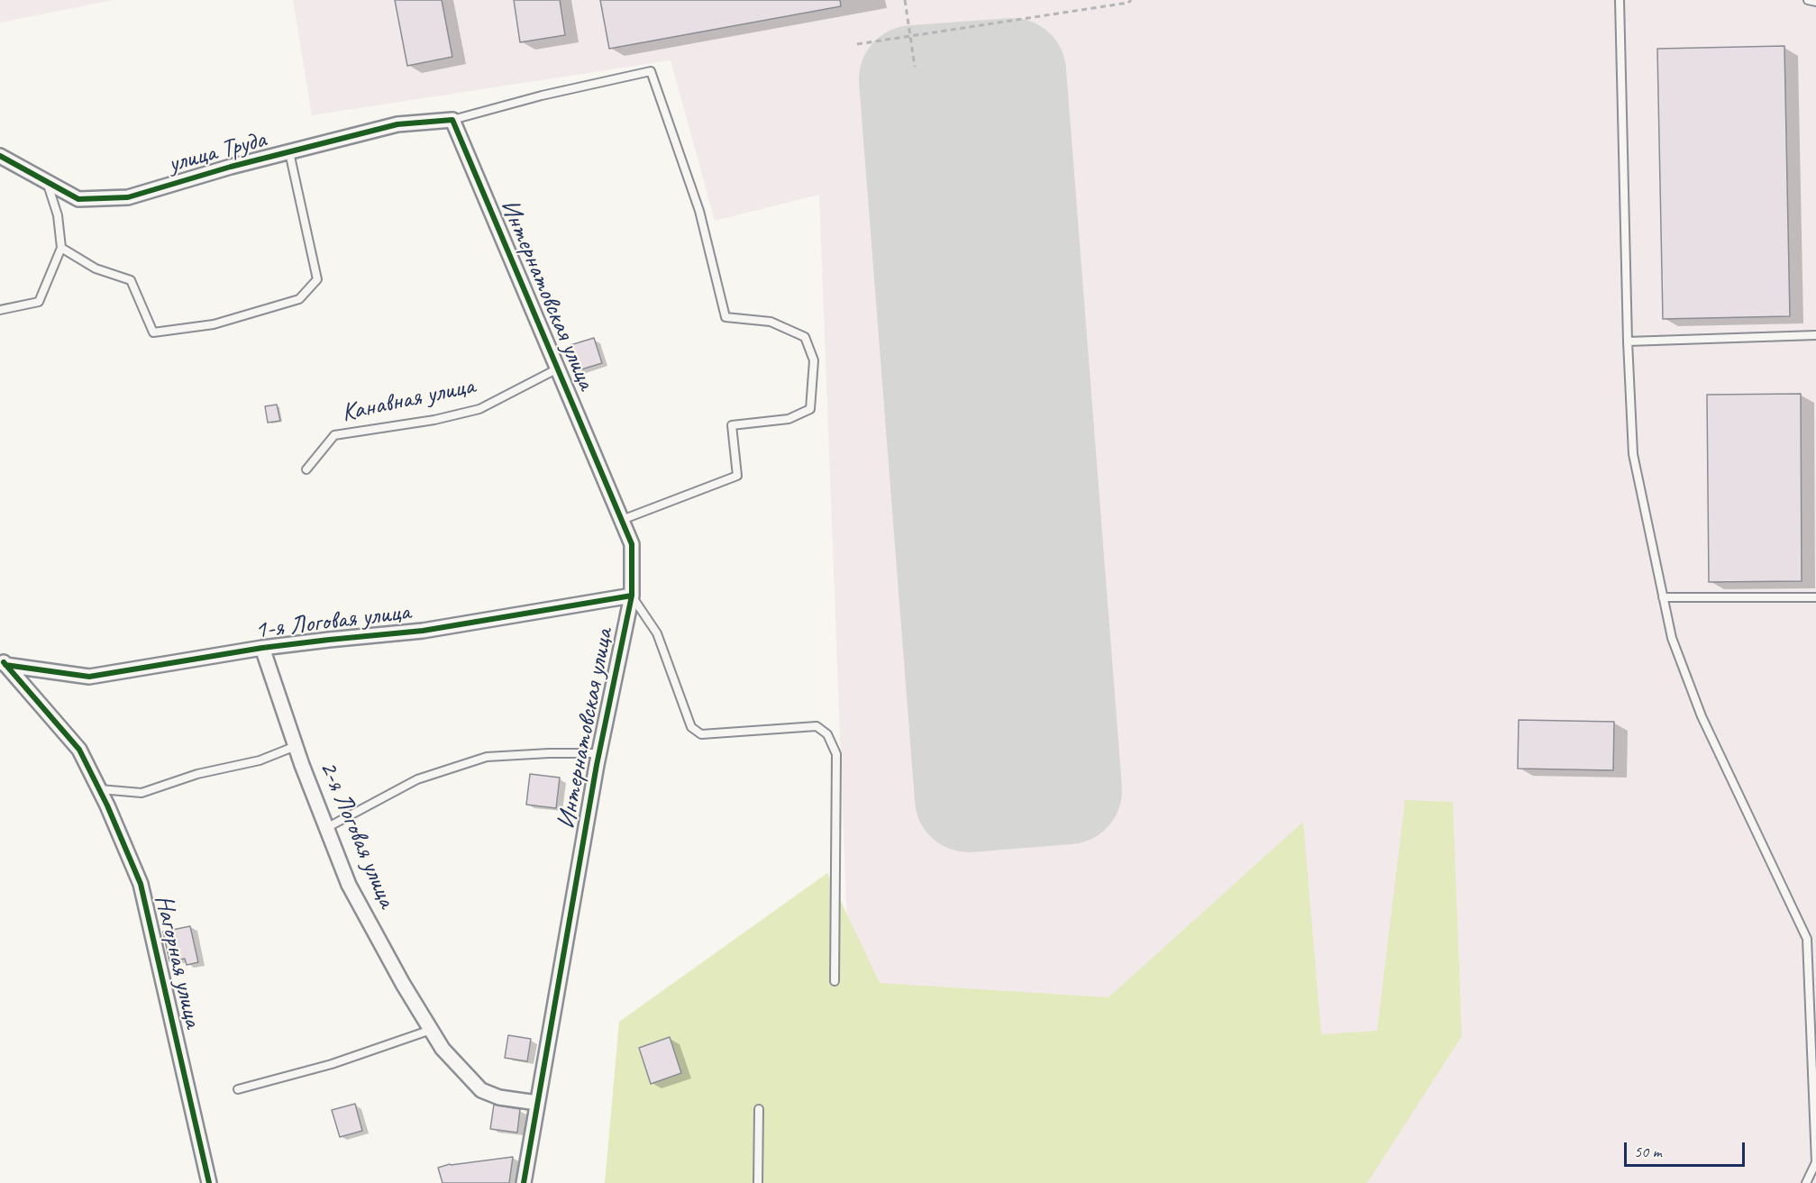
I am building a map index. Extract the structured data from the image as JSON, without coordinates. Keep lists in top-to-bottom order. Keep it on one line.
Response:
{"streets":{"street":["улица Труда","Интернатовская улица","1-я Логовая улица","2-я Логовая улица","Нагорная улица"],"lane":["Канавная улица"]},"crossings":[["улица Труда","Интернатовская улица"],["Интернатовская улица","Канавная улица"],["Интернатовская улица","1-я Логовая улица"],["Интернатовская улица","2-я Логовая улица"],["1-я Логовая улица","2-я Логовая улица"],["1-я Логовая улица","Нагорная улица"]],"scale_bar":"50 m"}
